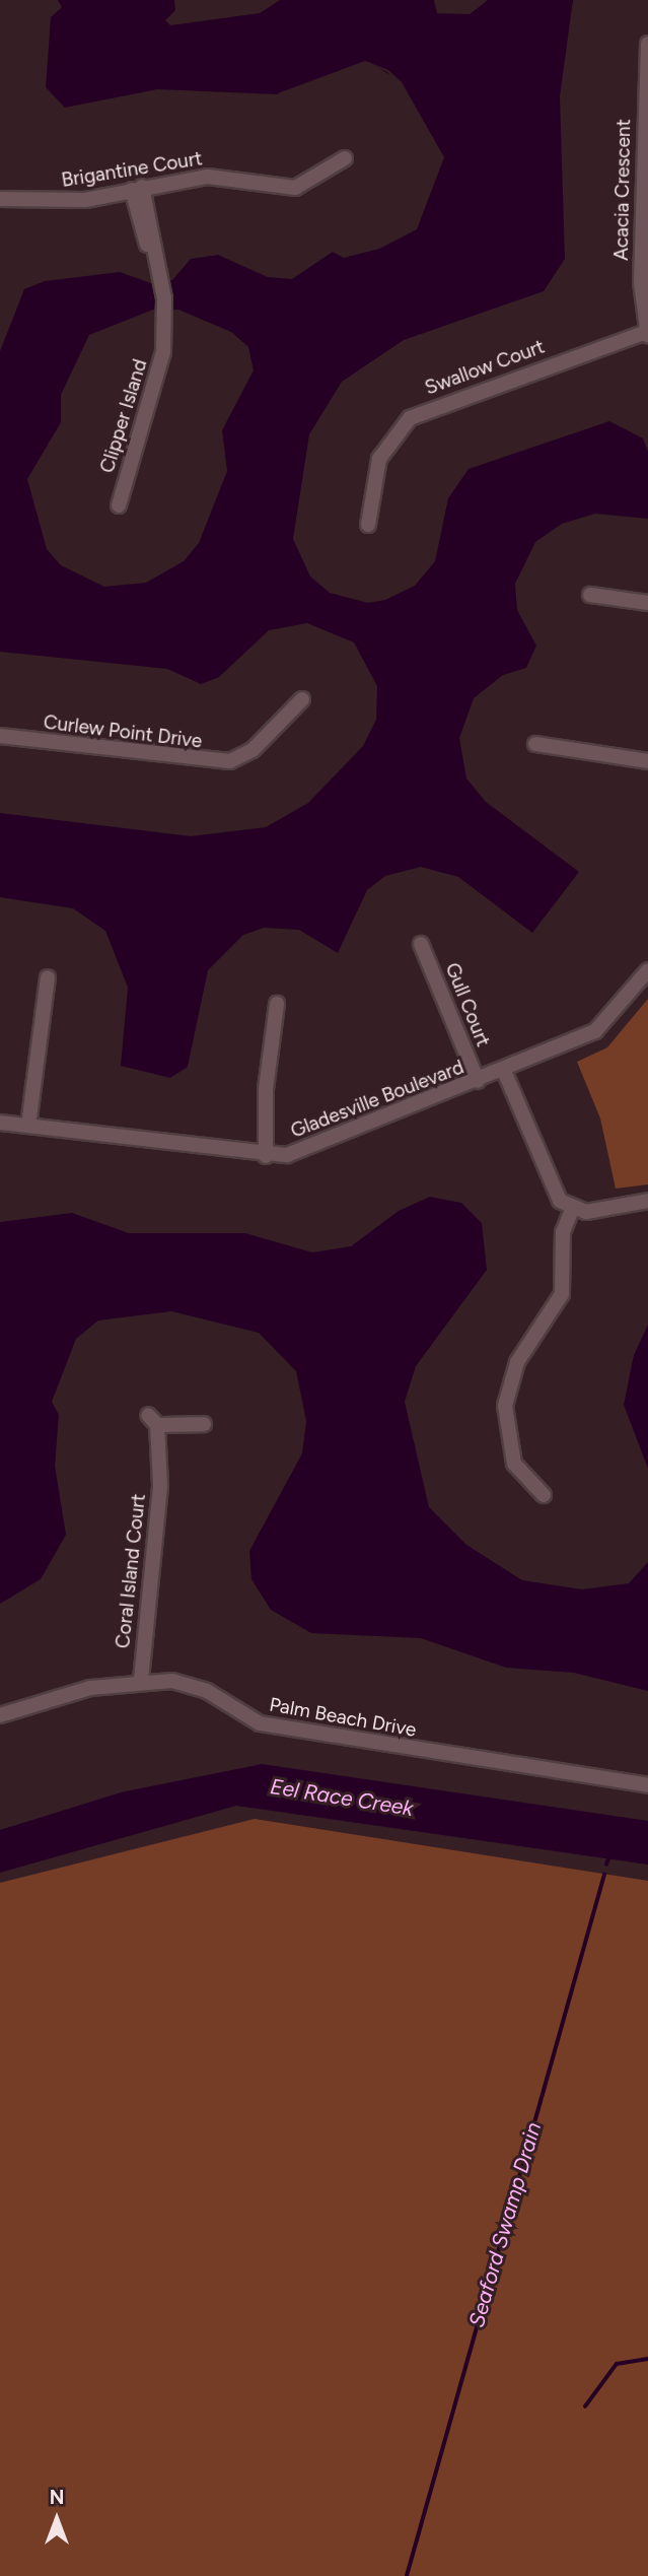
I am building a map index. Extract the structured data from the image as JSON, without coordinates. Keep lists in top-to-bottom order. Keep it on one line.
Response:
{"streets":{"street":["Brigantine Court","Acacia Crescent","Swallow Court","Clipper Island","Curlew Point Drive","Gull Court","Gladesville Boulevard","Coral Island Court","Palm Beach Drive"]},"crossings":[["Brigantine Court","Clipper Island"],["Acacia Crescent","Swallow Court"],["Gull Court","Gladesville Boulevard"],["Coral Island Court","Palm Beach Drive"]],"water":["Eel Race Creek","Seaford Swamp Drain"],"north":"top"}
